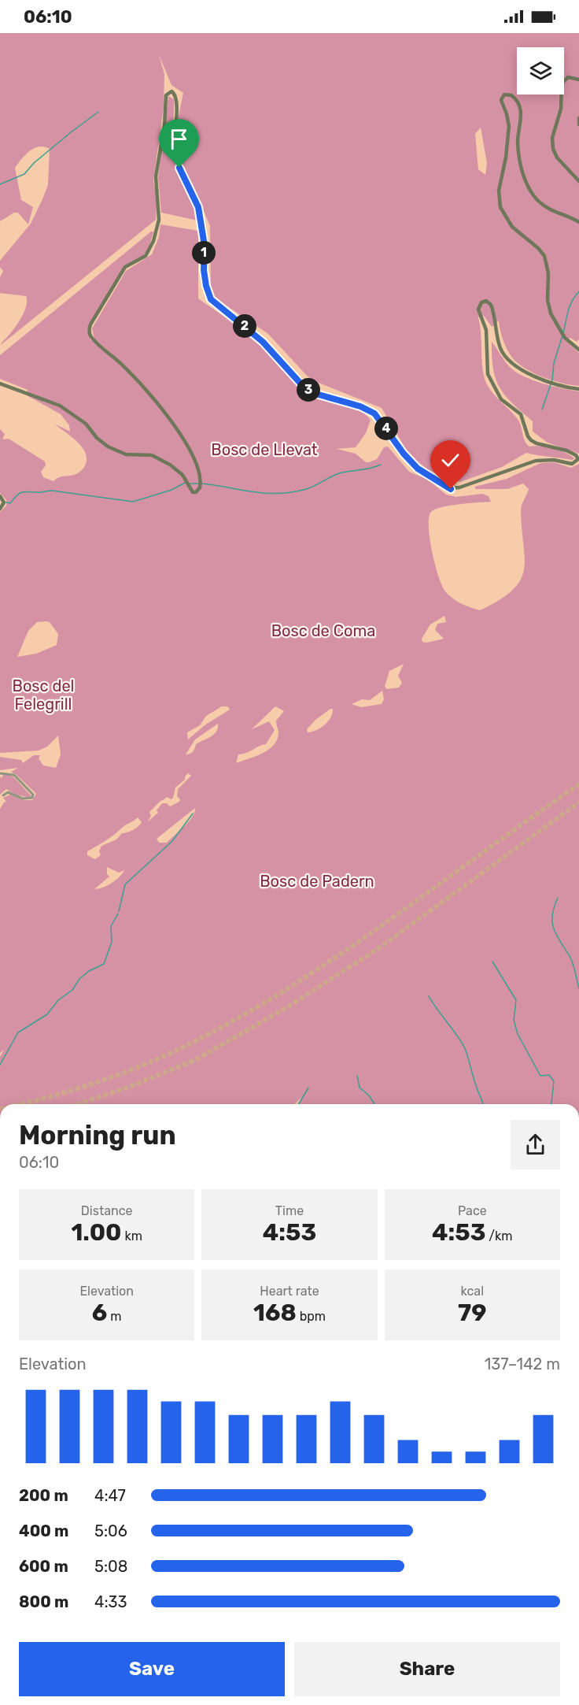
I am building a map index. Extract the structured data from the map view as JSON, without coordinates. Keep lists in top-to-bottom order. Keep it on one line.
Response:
{"parks":["Bosc de Llevat","Bosc de Coma","Bosc del Felegrill","Bosc de Padern"],"page":{"status":"06:10","pins":["1","2","3","4"],"heading":["Morning run","06:10"],"stats":[["Distance","1.00 km"],["Time","4:53"],["Pace","4:53 /km"],["Elevation","6 m"],["Heart rate","168 bpm"],["kcal","79"]],"chart":["Elevation","137–142 m"],"list":[{"name":"200 m","note":"4:47"},{"name":"400 m","note":"5:06"},{"name":"600 m","note":"5:08"},{"name":"800 m","note":"4:33"}],"buttons":["Save","Share"]}}
